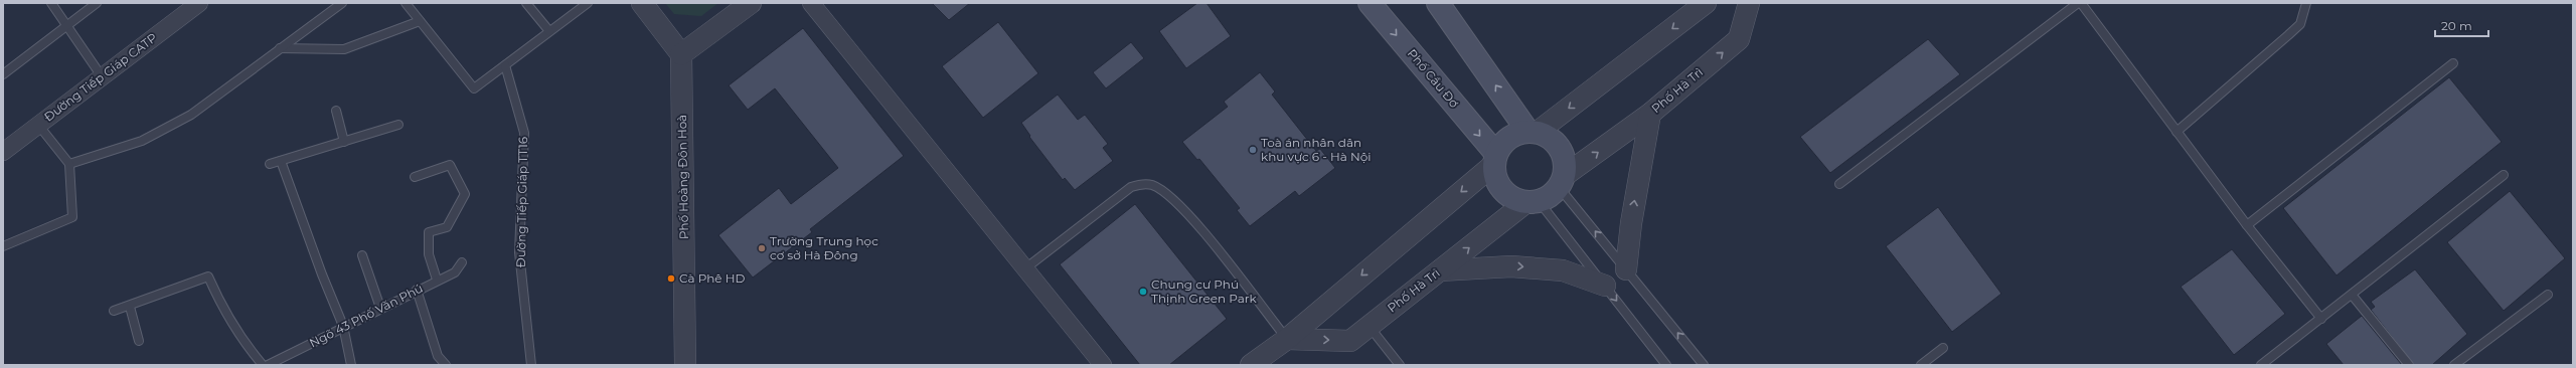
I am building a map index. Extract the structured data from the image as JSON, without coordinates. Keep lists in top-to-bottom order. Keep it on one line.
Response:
{"streets":{"main road":["Phố Cầu Đơ"],"street":["Đường Tiếp Giáp CATP","Phố Hà Trì","Phố Hoàng Đôn Hoà"],"lane":["Đường Tiếp Giáp TT16","Ngõ 43 Phố Văn Phú"]},"crossings":[["Phố Cầu Đơ","Phố Hà Trì"]],"places":["Toà án nhân dân khu vực 6 - Hà Nội","Trường Trung học cơ sở Hà Đông","Cà Phê HD","Chung cư Phú Thịnh Green Park"],"scale_bar":"20 m"}
